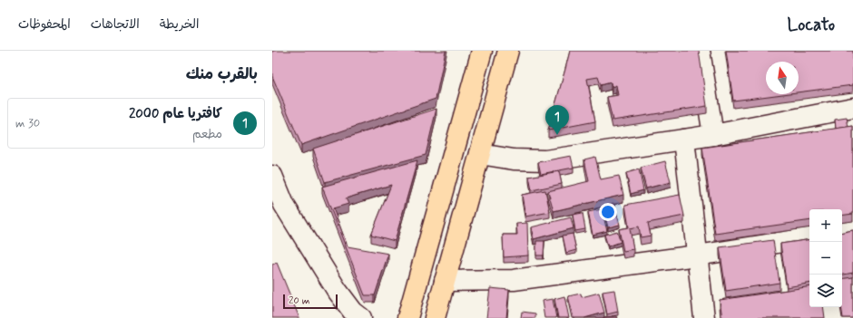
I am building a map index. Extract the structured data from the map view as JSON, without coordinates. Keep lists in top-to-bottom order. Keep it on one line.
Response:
{"scale_bar":"20 m","north":"top","page":{"header":"Locato","nav":["الخريطة","الاتجاهات","المحفوظات"],"heading":"بالقرب منك","list":[{"mark":"1","name":"كافتريا عام 2000","note":"مطعم","value":"30 m"}],"pins":"1","map_buttons":["+","−"],"scale":"20 m"}}
